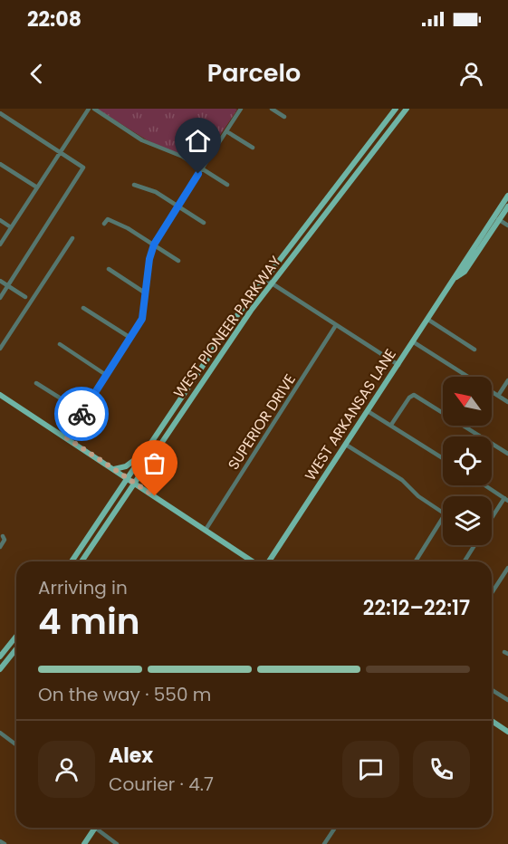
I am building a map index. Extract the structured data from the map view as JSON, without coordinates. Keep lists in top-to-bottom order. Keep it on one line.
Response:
{"streets":{"main road":["WEST PIONEER PARKWAY","WEST ARKANSAS LANE"],"street":["SUPERIOR DRIVE"]},"north":"top left","page":{"status":"22:08","header":"Parcelo","heading":["4 min","Arriving in","22:12–22:17"],"panel":["Alex","Courier · 4.7"],"bar":"On the way · 550 m"}}
